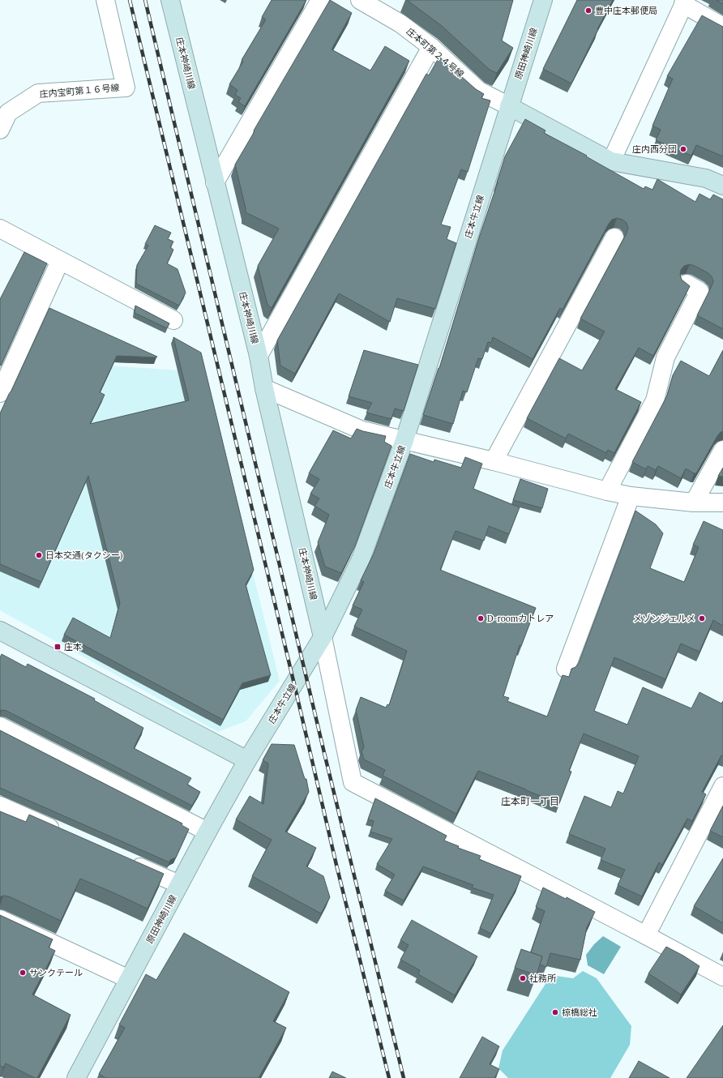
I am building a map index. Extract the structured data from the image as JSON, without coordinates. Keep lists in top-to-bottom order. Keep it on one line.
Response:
{"streets":{"main road":["原田神崎川線","庄本神崎川線","庄本牛立線"],"street":["庄本町第２４号線","庄内宝町第１６号線"]},"crossings":[["庄本町第２４号線","原田神崎川線"],["庄本町第２４号線","庄本牛立線"],["原田神崎川線","庄本牛立線"],["庄本神崎川線","庄本牛立線"]],"districts":["庄本町一丁目"],"places":{"other":["豊中庄本郵便局","庄内西分団","日本交通(タクシー)","D-roomカトレア","メゾンジェルメ","サンクテール","社務所","椋橋総社"],"transit":["庄本"]}}
